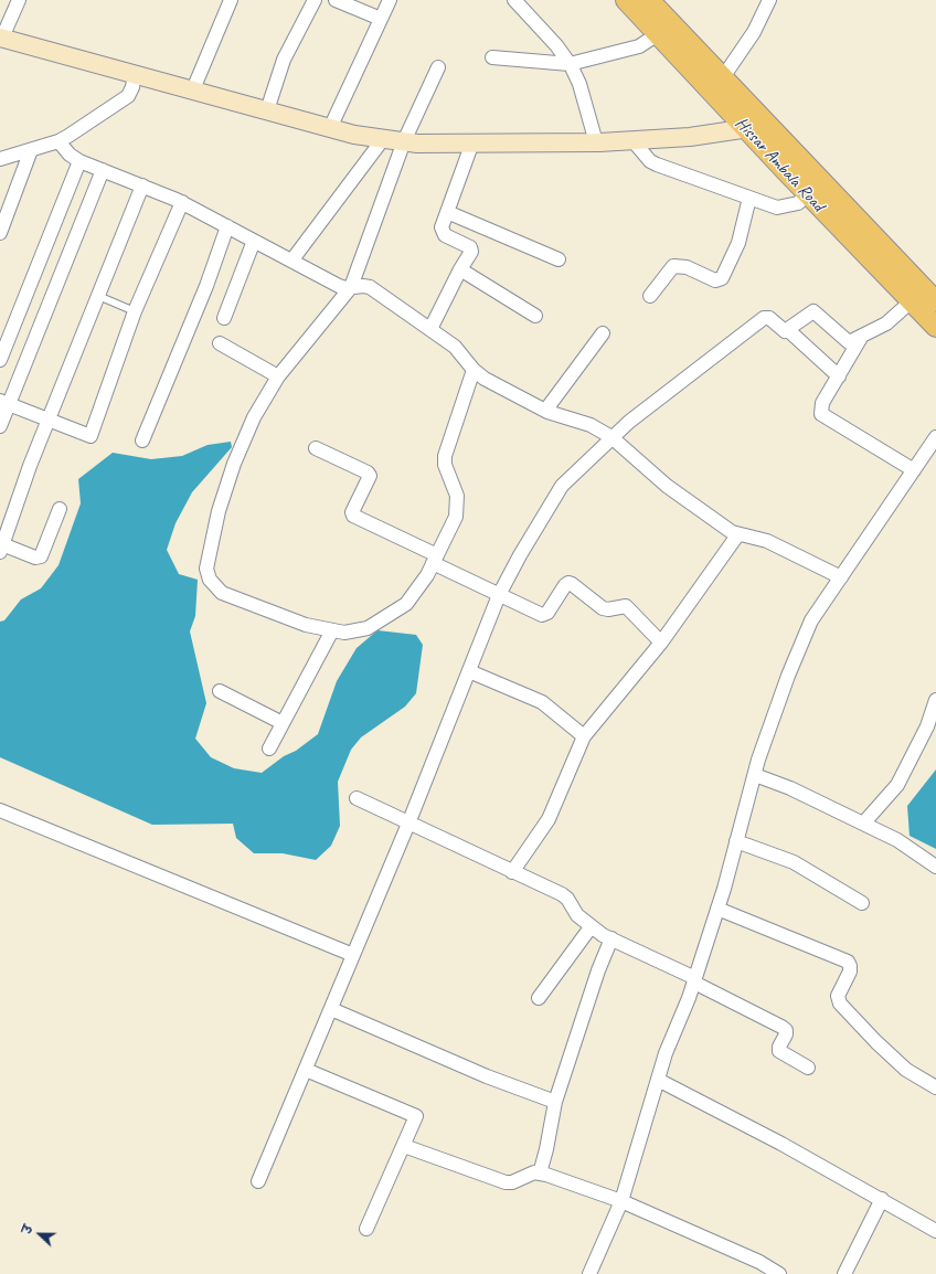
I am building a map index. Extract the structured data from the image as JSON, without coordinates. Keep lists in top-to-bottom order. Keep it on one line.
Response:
{"streets":{"main road":["Hissar Ambala Road"]},"north":"left"}
